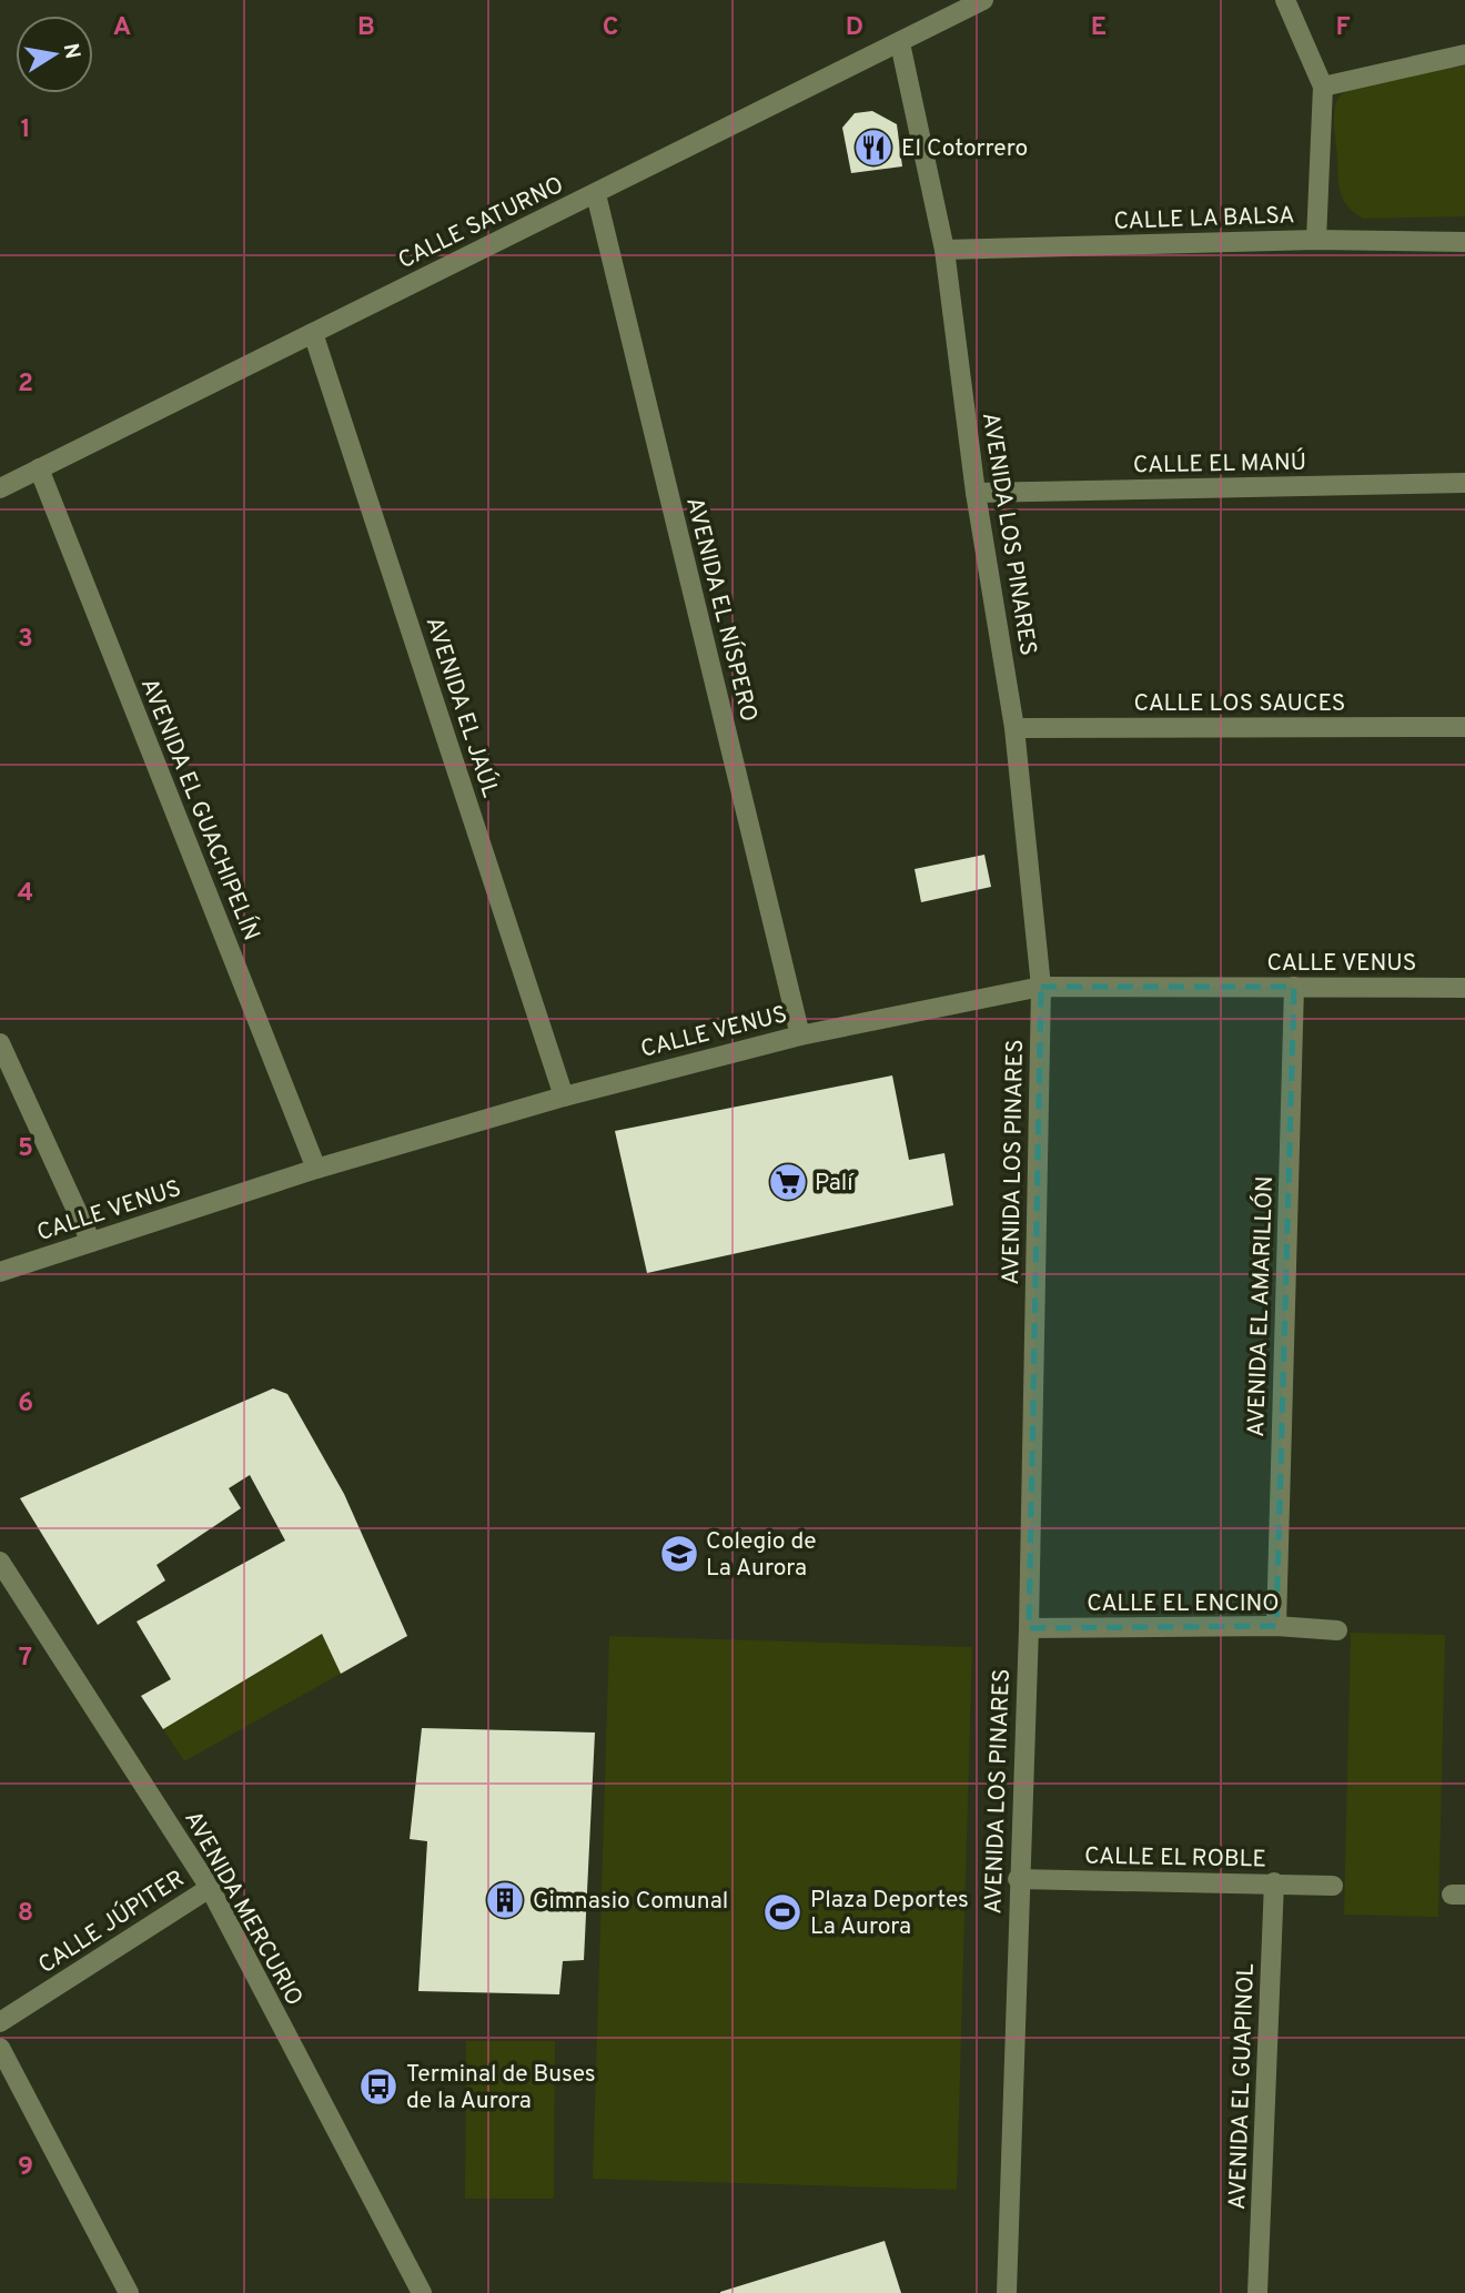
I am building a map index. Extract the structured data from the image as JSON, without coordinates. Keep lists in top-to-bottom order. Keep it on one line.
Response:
{"streets":{"street":["CALLE LA BALSA","CALLE SATURNO","CALLE EL MANÚ","AVENIDA LOS PINARES","AVENIDA EL NÍSPERO","CALLE LOS SAUCES","AVENIDA EL JAÚL","AVENIDA EL GUACHIPELÍN","CALLE VENUS","AVENIDA EL AMARILLÓN","CALLE EL ENCINO","CALLE EL ROBLE","AVENIDA MERCURIO","CALLE JÚPITER","AVENIDA EL GUAPINOL"]},"crossings":[["CALLE LA BALSA","AVENIDA LOS PINARES"],["CALLE SATURNO","AVENIDA LOS PINARES"],["CALLE SATURNO","AVENIDA EL NÍSPERO"],["CALLE SATURNO","AVENIDA EL JAÚL"],["CALLE SATURNO","AVENIDA EL GUACHIPELÍN"],["CALLE EL MANÚ","AVENIDA LOS PINARES"],["AVENIDA LOS PINARES","CALLE LOS SAUCES"],["AVENIDA LOS PINARES","CALLE VENUS"],["AVENIDA LOS PINARES","CALLE EL ENCINO"],["AVENIDA LOS PINARES","CALLE EL ROBLE"],["AVENIDA EL NÍSPERO","CALLE VENUS"],["AVENIDA EL JAÚL","CALLE VENUS"],["AVENIDA EL GUACHIPELÍN","CALLE VENUS"],["CALLE VENUS","AVENIDA EL AMARILLÓN"],["AVENIDA EL AMARILLÓN","CALLE EL ENCINO"],["CALLE EL ROBLE","AVENIDA EL GUAPINOL"],["AVENIDA MERCURIO","CALLE JÚPITER"]],"places":{"restaurant":["El Cotorrero"],"supermarket":["Palí"],"school or university":["Colegio de La Aurora"],"building":["Gimnasio Comunal"],"sports":["Plaza Deportes La Aurora"],"bus stop":["Terminal de Buses de la Aurora"]},"north":"right","grid":{"columns":["A","B","C","D","E","F"],"rows":["1","2","3","4","5","6","7","8","9"]}}
